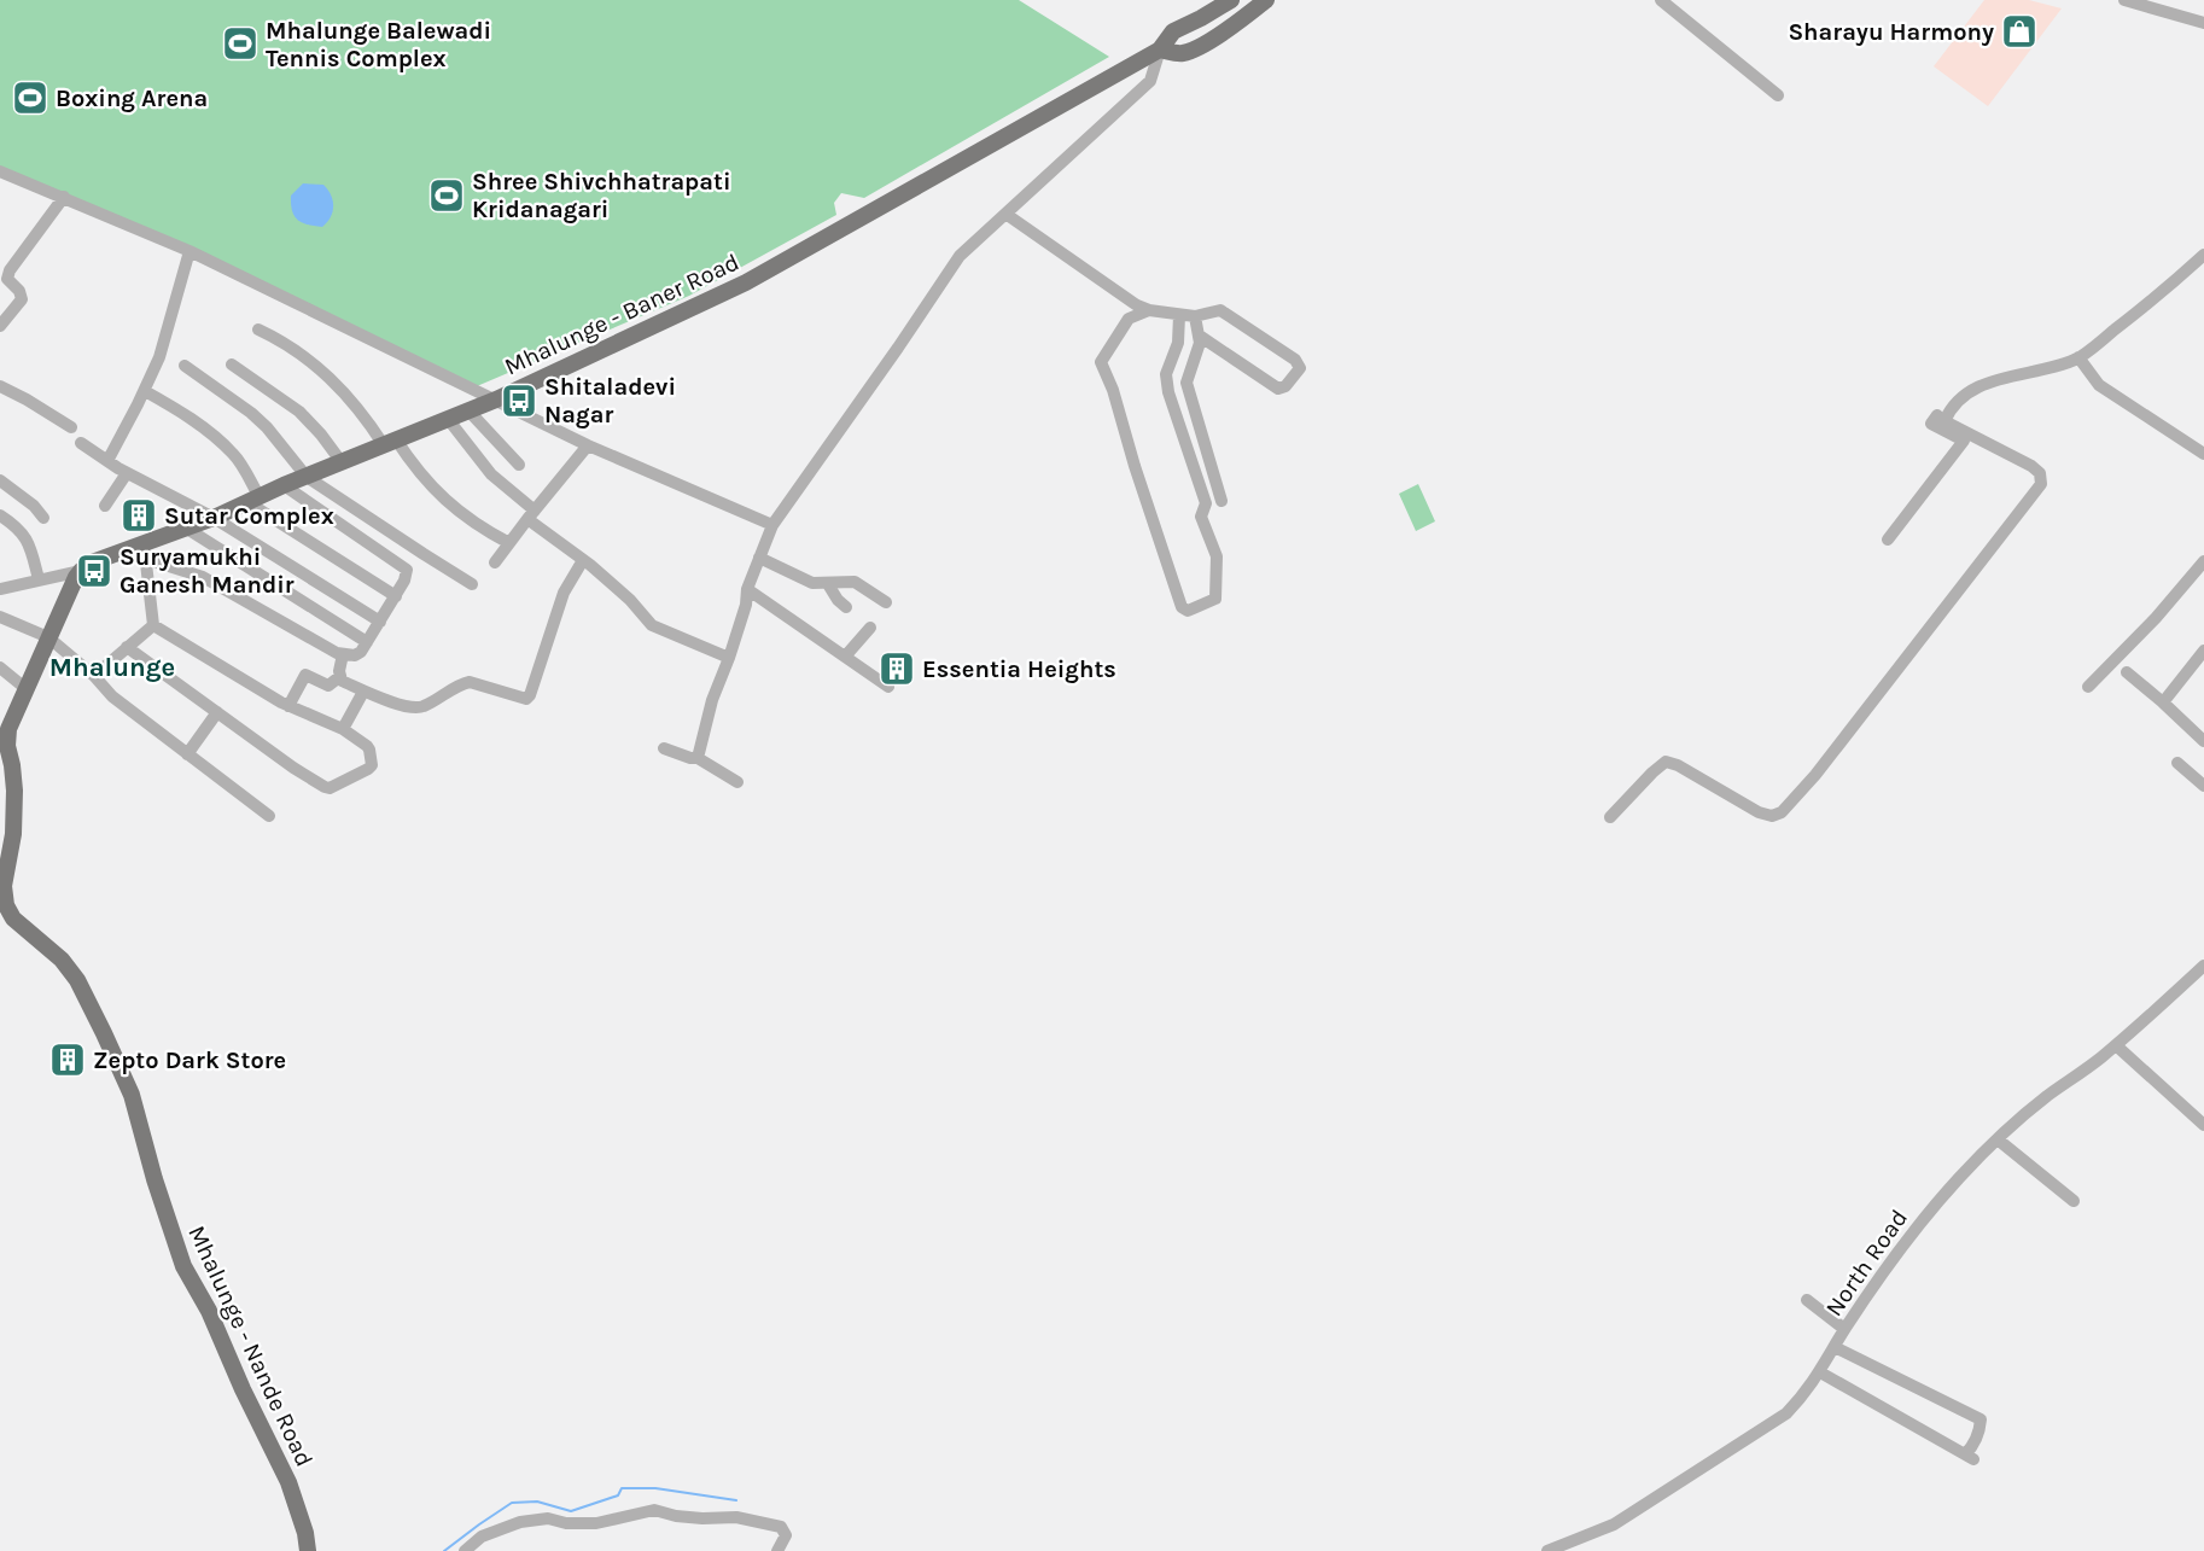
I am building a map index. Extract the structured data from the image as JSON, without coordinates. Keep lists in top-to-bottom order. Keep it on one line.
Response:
{"streets":{"main road":["Mhalunge - Baner Road","Mhalunge - Nande Road"],"street":["North Road"]},"crossings":[["Mhalunge - Baner Road","Mhalunge - Nande Road"]],"districts":["Mhalunge"],"places":{"shop":["Sharayu Harmony"],"sports":["Mhalunge Balewadi Tennis Complex","Boxing Arena","Shree Shivchhatrapati Kridanagari"],"bus stop":["Shitaladevi Nagar","Suryamukhi Ganesh Mandir"],"building":["Sutar Complex","Essentia Heights","Zepto Dark Store"]}}
